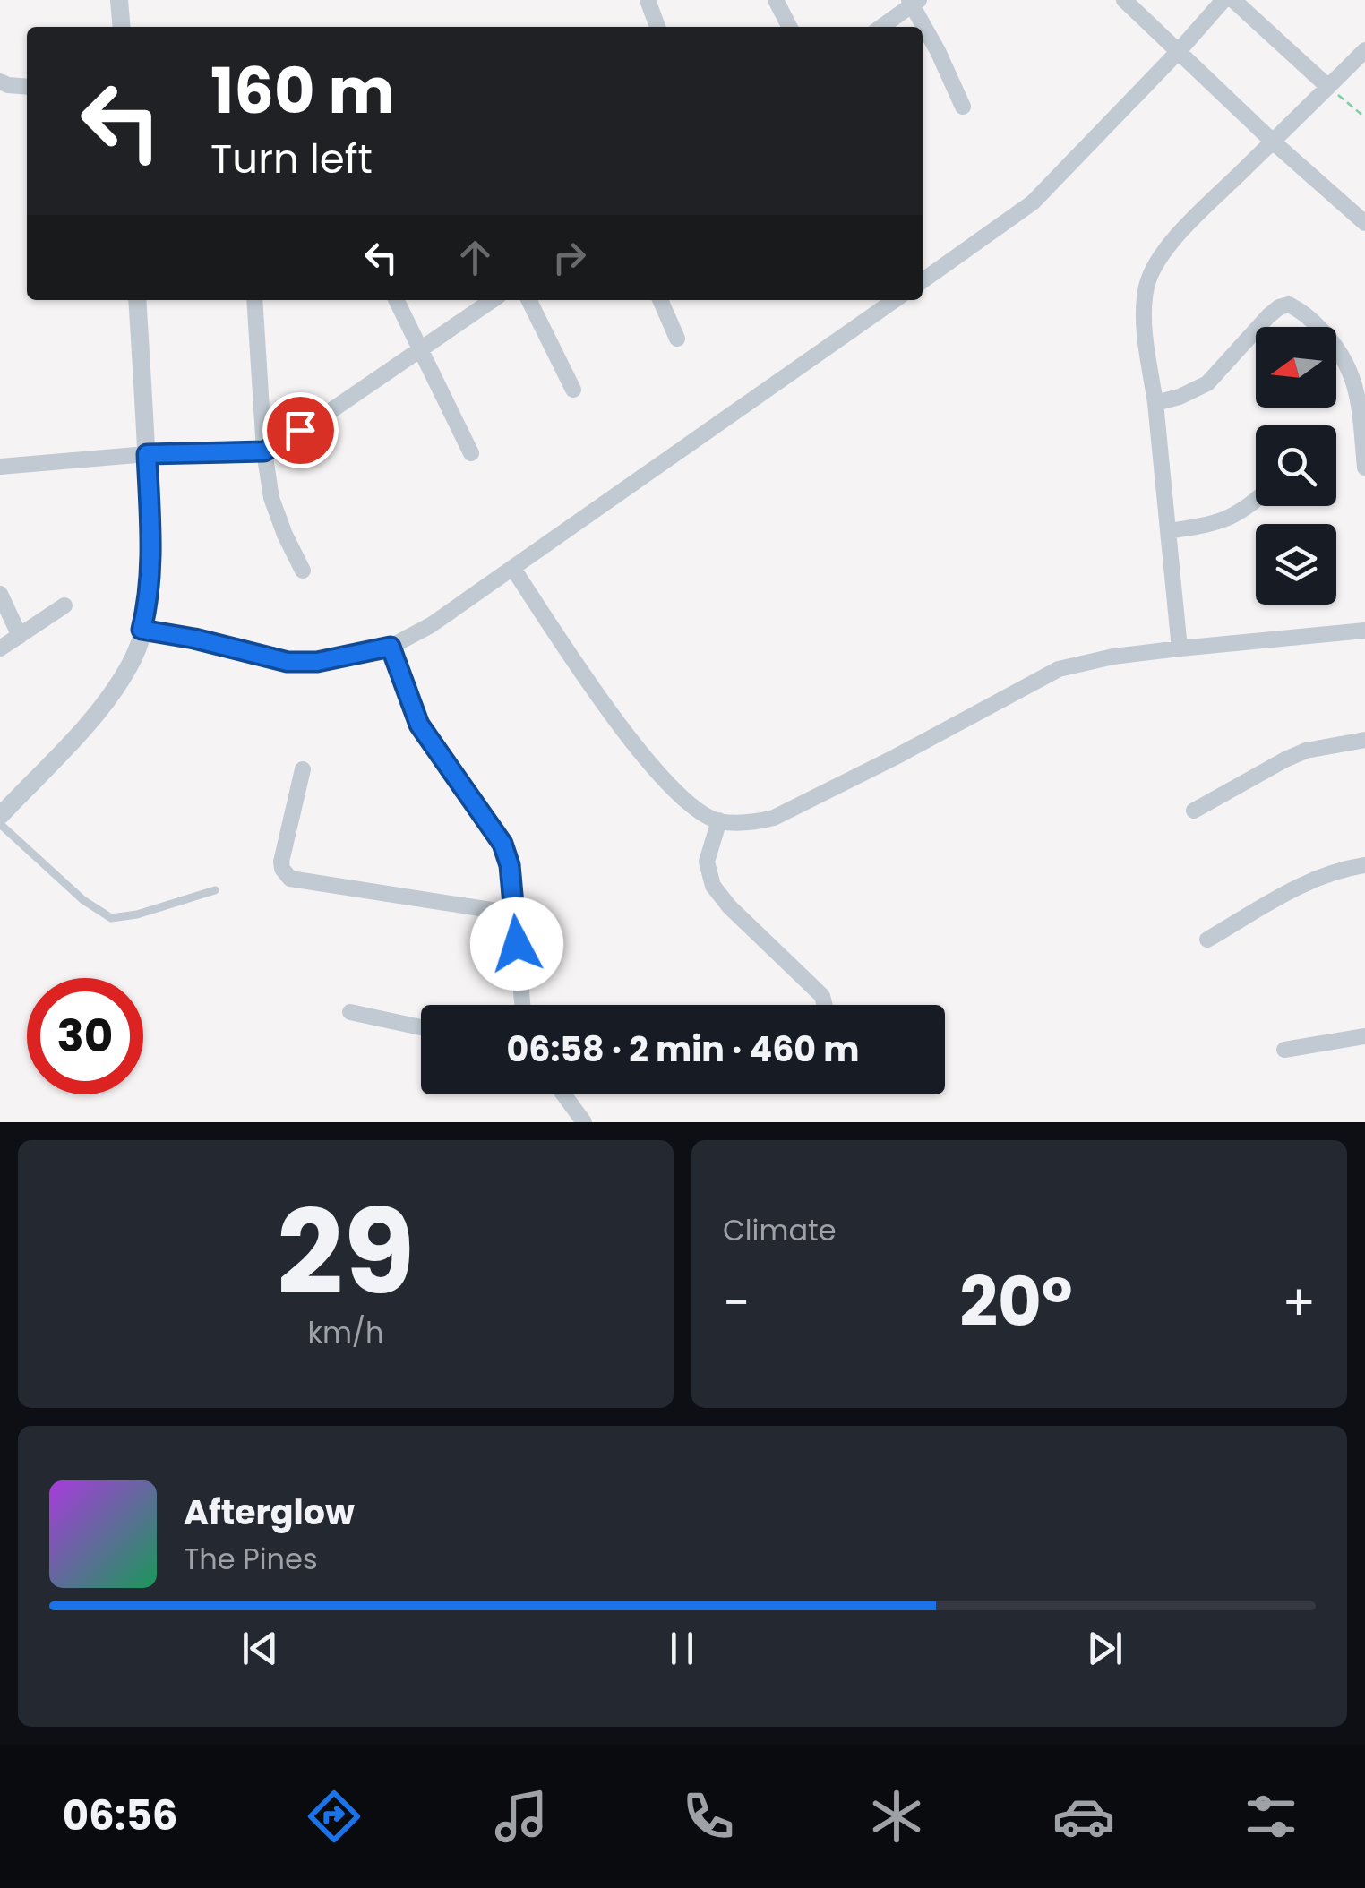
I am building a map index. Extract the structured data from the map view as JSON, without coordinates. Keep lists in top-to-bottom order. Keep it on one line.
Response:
{"north":"left","page":{"turn":["160 m","Turn left"],"limit":"30","trip":"06:58 · 2 min · 460 m","tile":[["29","km/h"],"Climate"],"heat":["−","20°","+"],"song":["Afterglow","The Pines"],"tabs":"06:56"}}
